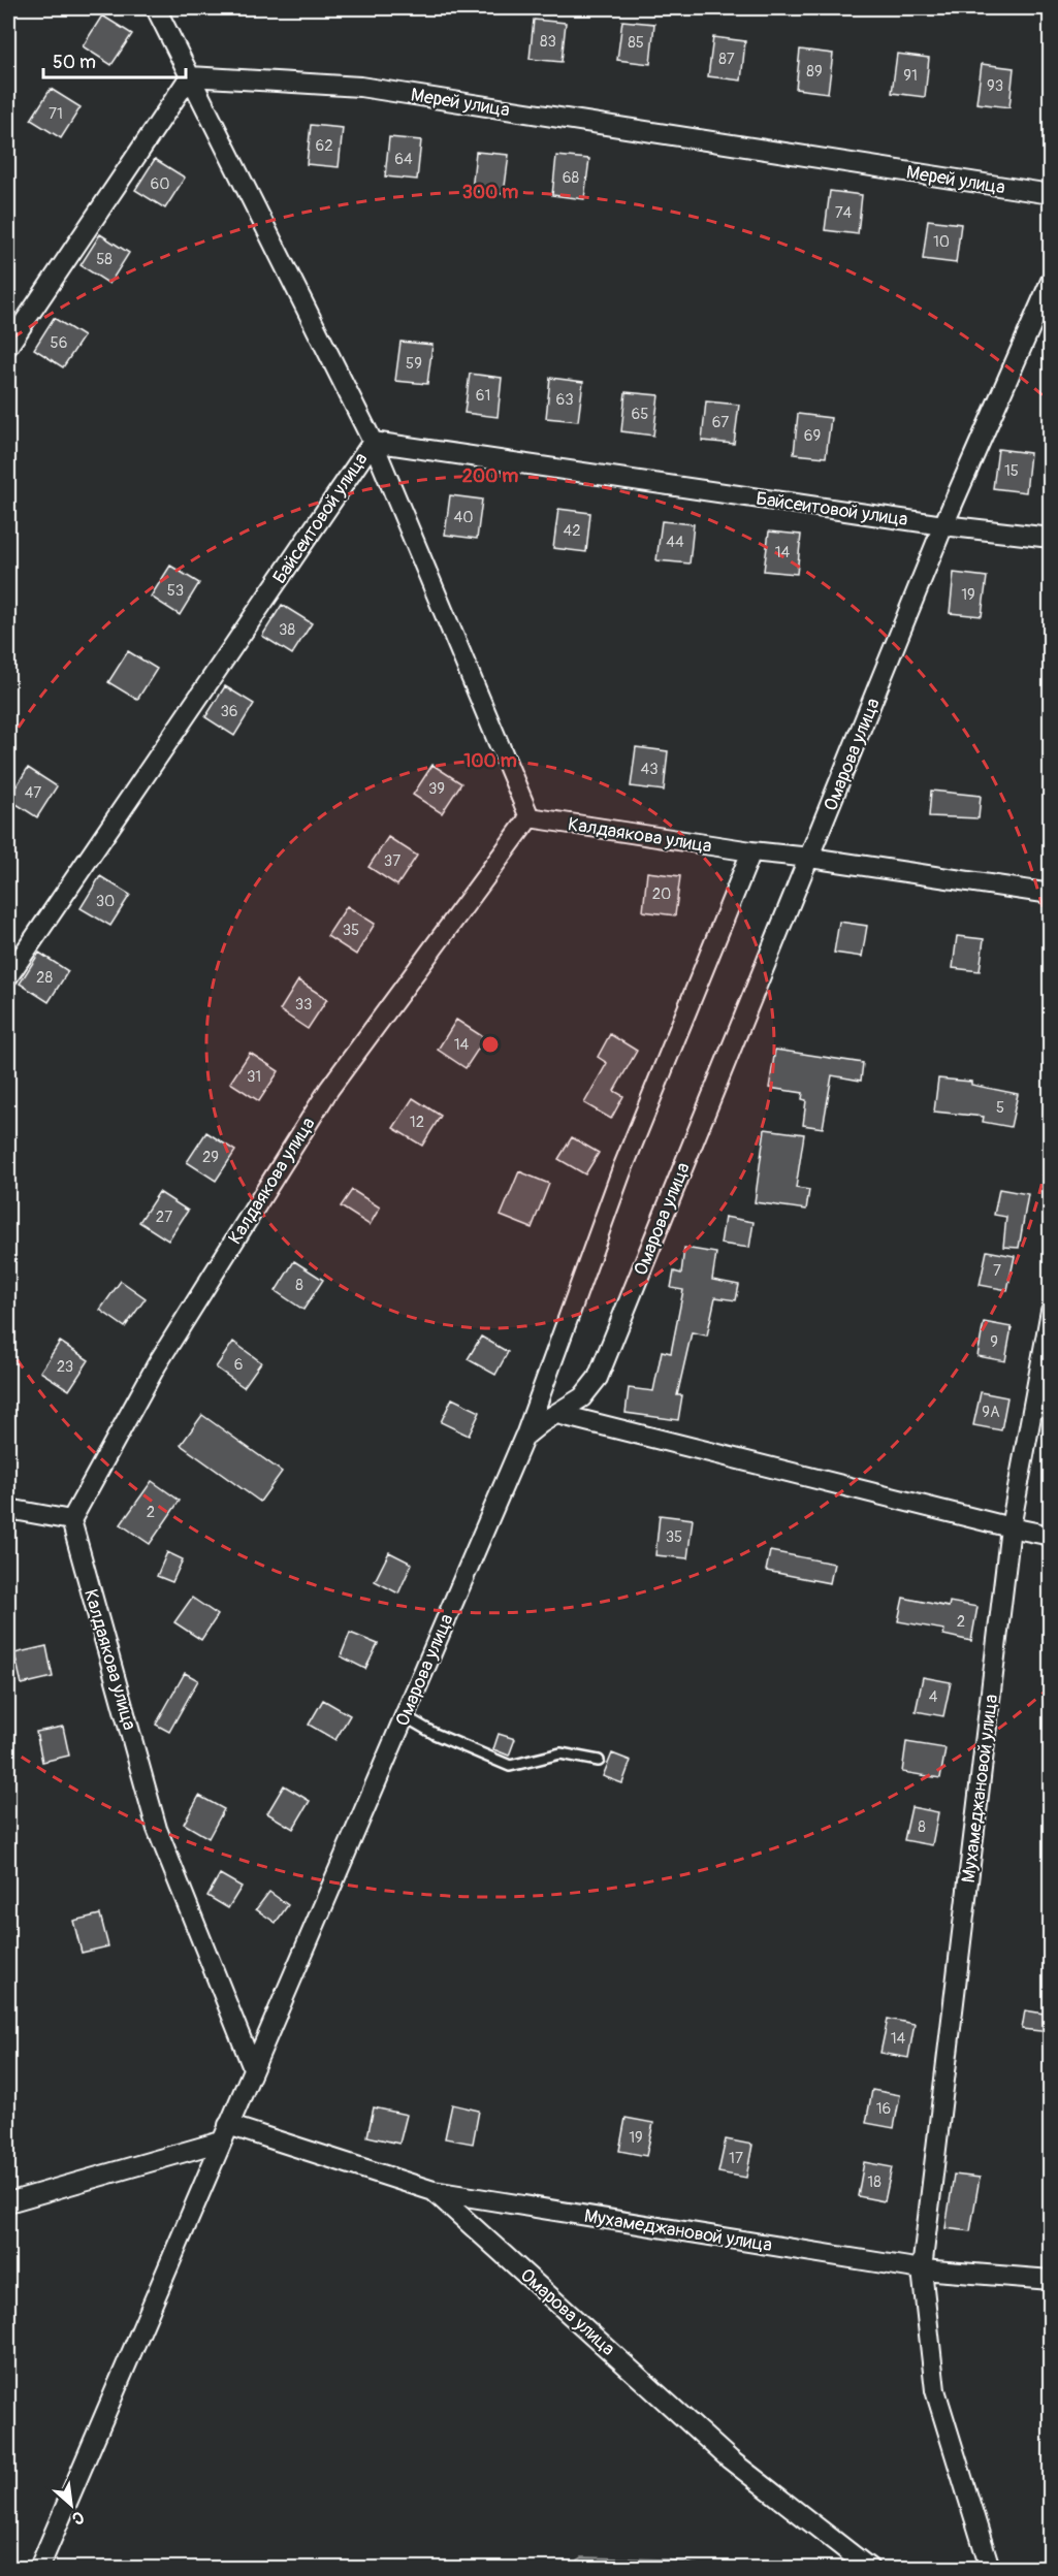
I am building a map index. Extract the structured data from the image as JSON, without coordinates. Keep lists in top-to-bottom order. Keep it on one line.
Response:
{"streets":{"street":["Мерей улица","Байсеитовой улица","Омарова улица","Калдаякова улица","Мухамеджановой улица"]},"crossings":[["Байсеитовой улица","Омарова улица"],["Омарова улица","Калдаякова улица"],["Омарова улица","Мухамеджановой улица"]],"house_numbers":["83","85","87","89","91","93","71","62","64","68","60","74","10","58","56","59","61","63","65","67","69","15","40","42","44","14","53","19","38","36","43","39","47","37","20","30","35","28","33","14","31","5","12","29","27","7","8","9","6","23","9А","2","35","2","4","8","14","16","19","17","18"],"scale_bar":"50 m","north":"bottom right","rings":["300 m","200 m","100 m"]}
